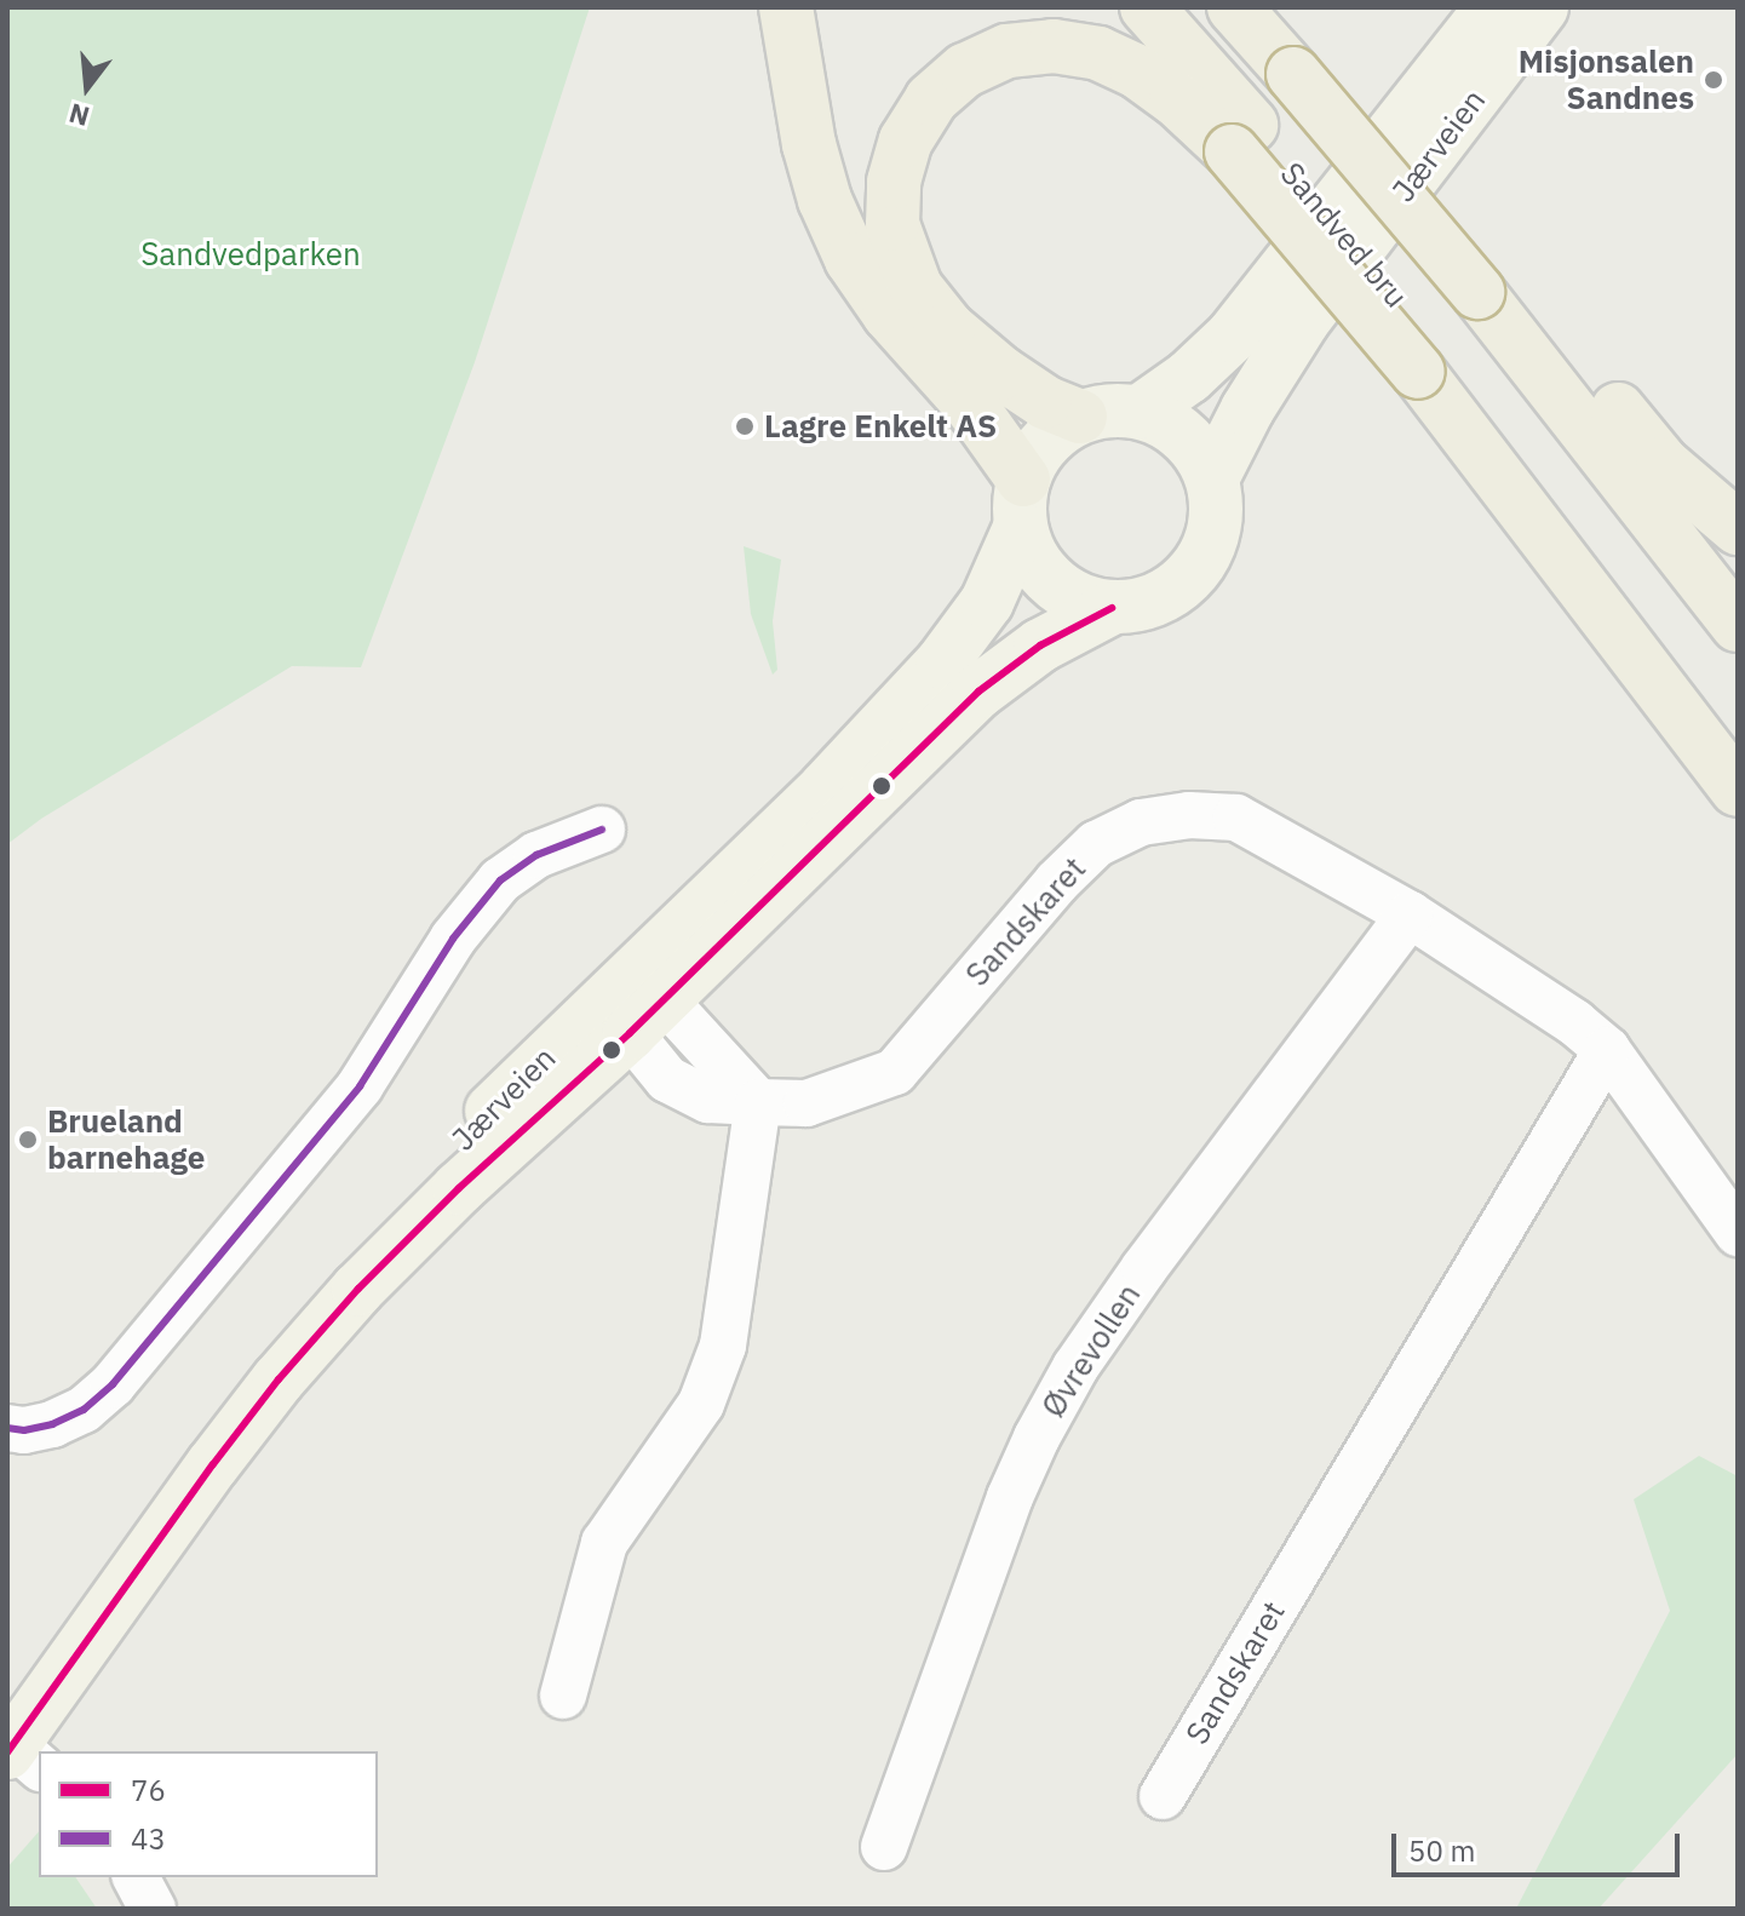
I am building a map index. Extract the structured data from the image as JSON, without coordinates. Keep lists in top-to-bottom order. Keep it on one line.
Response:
{"streets":{"highway":["Sandved bru"],"main road":["Jærveien"],"street":["Sandskaret","Øvrevollen"]},"crossings":[["Jærveien","Sandskaret"],["Sandskaret","Øvrevollen"]],"parks":["Sandvedparken"],"places":["Misjonsalen Sandnes","Lagre Enkelt AS","Brueland barnehage"],"lines":["transit line 76","transit line 43"],"legend":["76","43"],"scale_bar":"50 m","north":"bottom"}
